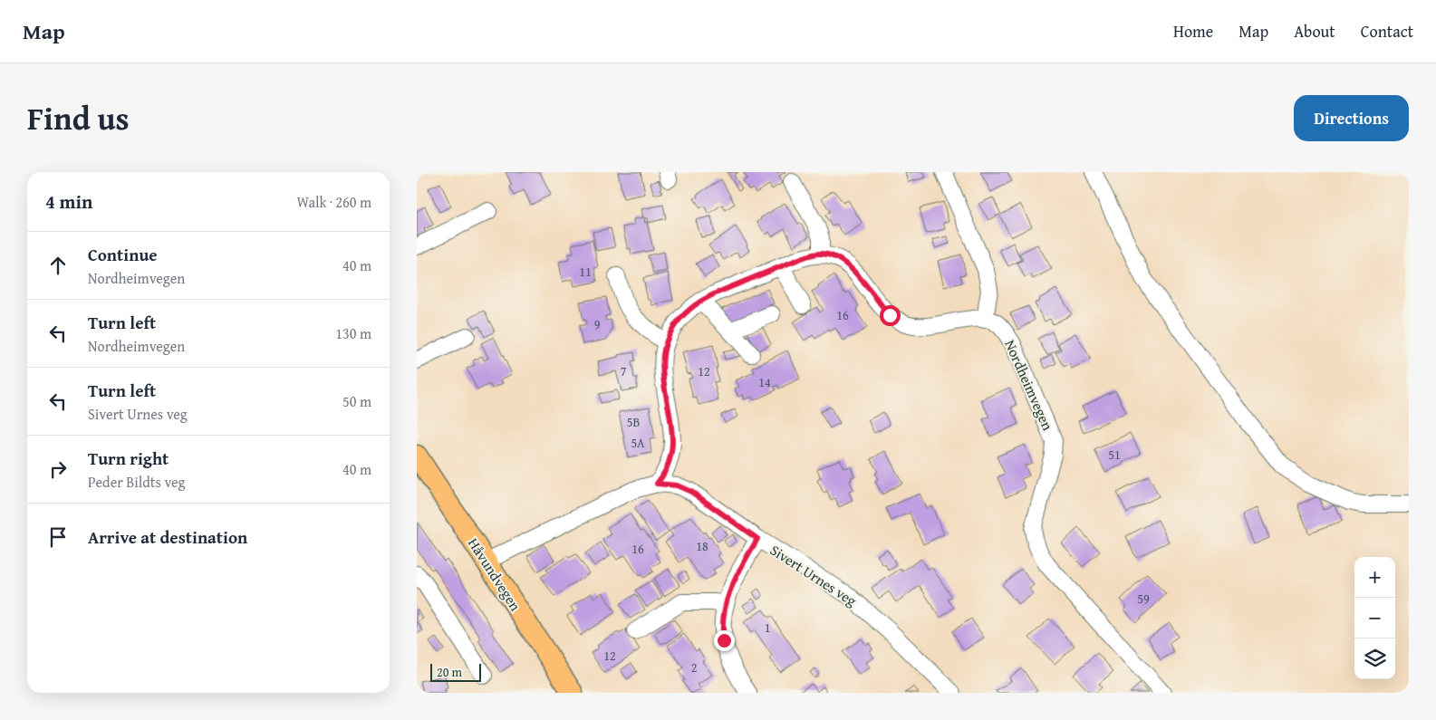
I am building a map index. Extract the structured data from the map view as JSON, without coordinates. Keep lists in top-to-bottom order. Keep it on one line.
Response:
{"streets":{"main road":["Håvundvegen"],"street":["Nordheimvegen","Sivert Urnes veg"]},"crossings":[["Håvundvegen","Sivert Urnes veg"]],"house_numbers":["11","16","9","7","12","14","5B","5A","51","18","16","59","1","12","2"],"scale_bar":"20 m","page":{"header":"Map","nav":["Home","Map","About","Contact"],"title":"Find us","buttons":"Directions","heading":["4 min","Walk · 260 m"],"list":[["Continue","Nordheimvegen","40 m"],["Turn left","Nordheimvegen","130 m"],["Turn left","Sivert Urnes veg","50 m"],["Turn right","Peder Bildts veg","40 m"],"Arrive at destination"],"map_buttons":["+","−"],"scale":"20 m"}}
